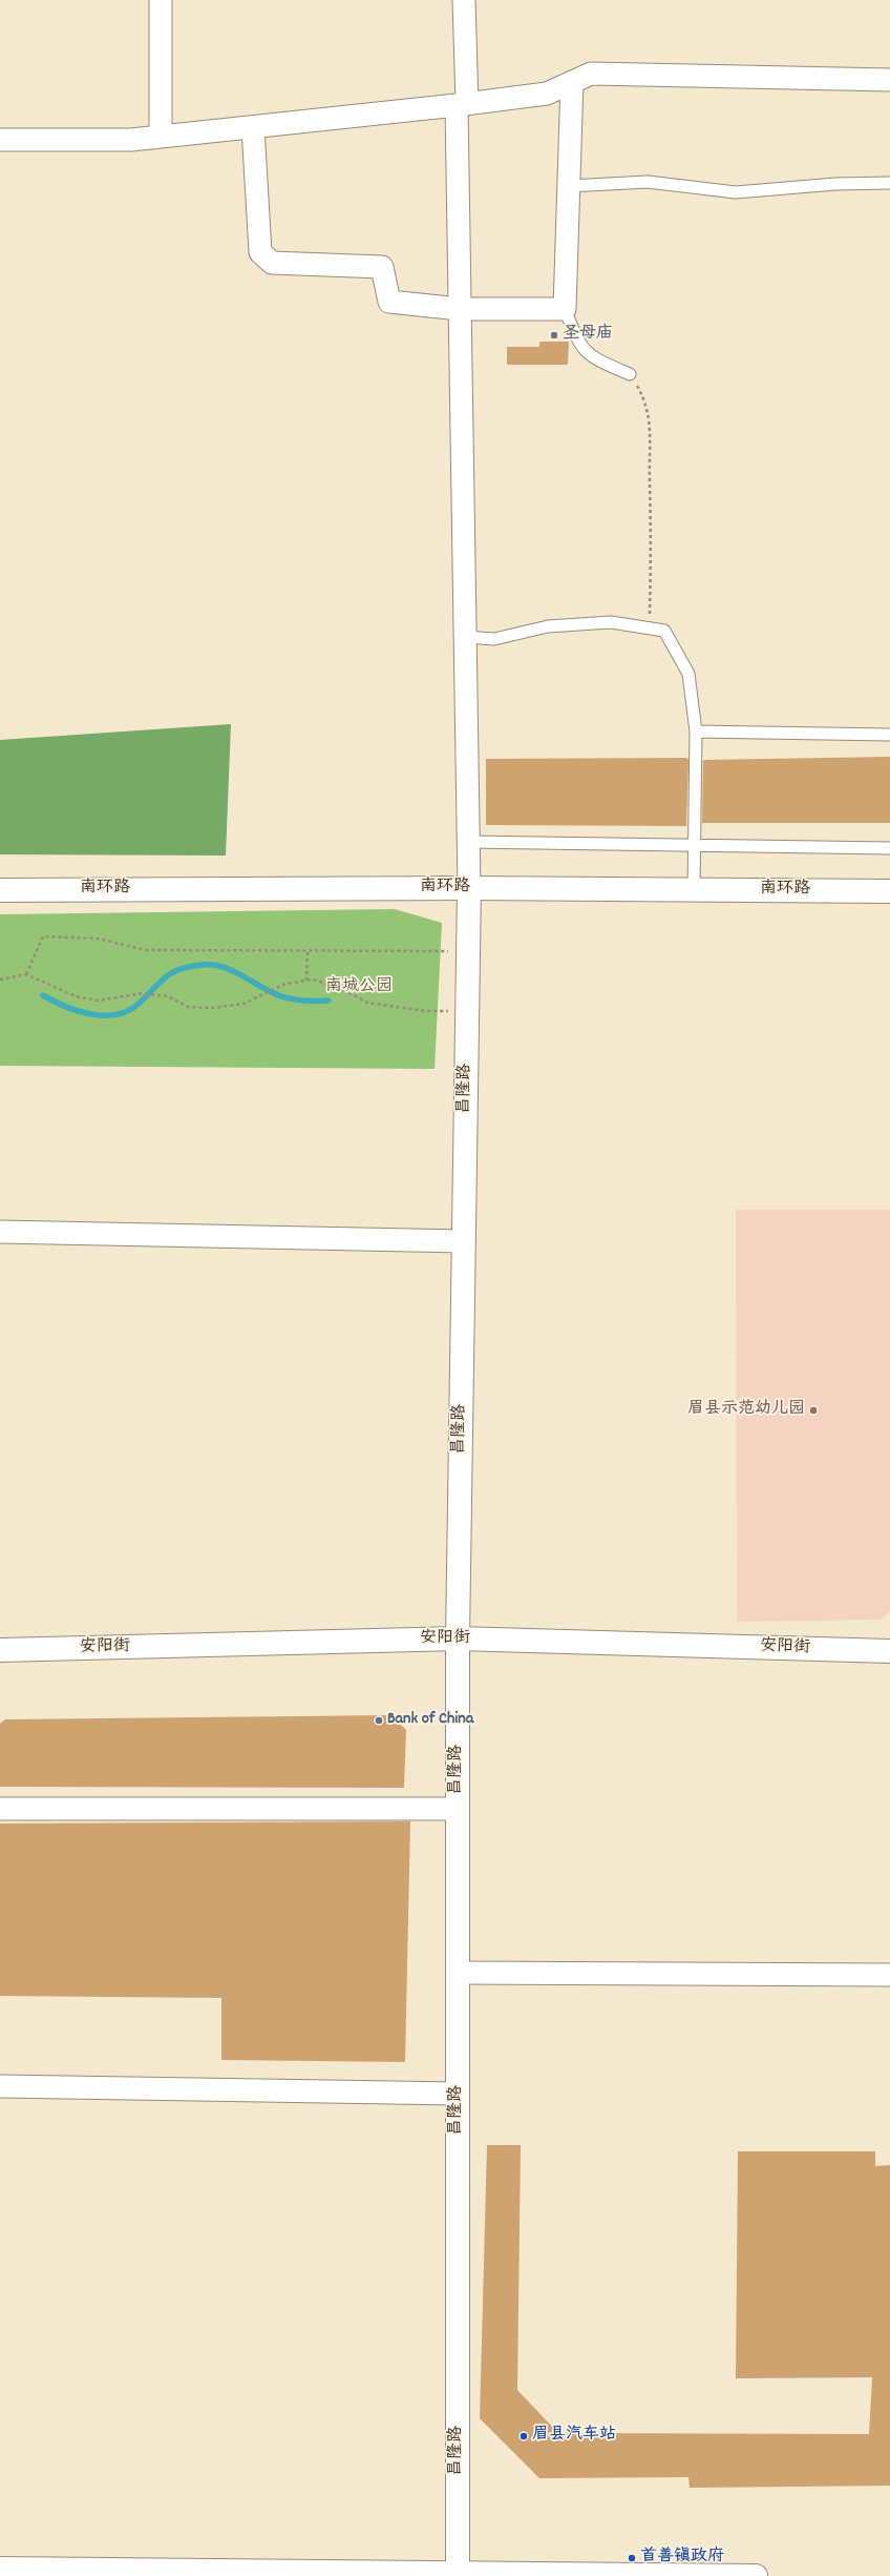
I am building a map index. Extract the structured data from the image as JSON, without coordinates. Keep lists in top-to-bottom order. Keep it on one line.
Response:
{"streets":{"main road":["南环路","昌隆路","安阳街"]},"crossings":[["南环路","昌隆路"],["昌隆路","安阳街"]],"parks":["南城公园"],"places":["圣母庙","眉县示范幼儿园","Bank of China","眉县汽车站","首善镇政府"]}
